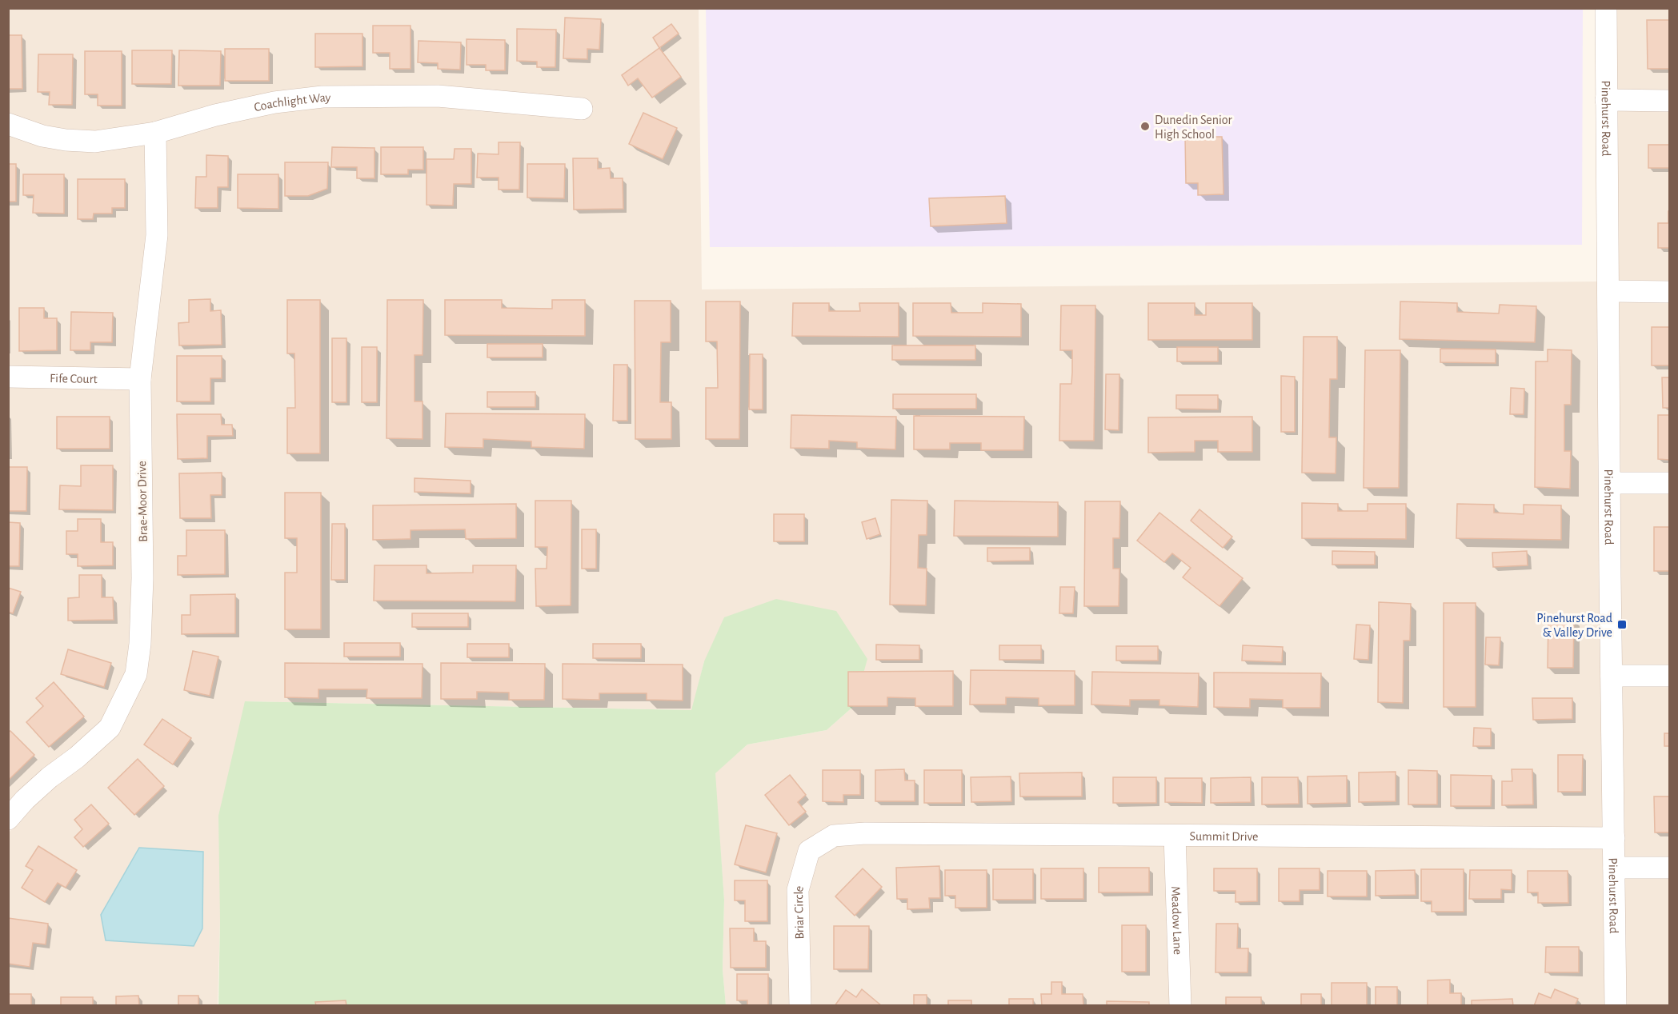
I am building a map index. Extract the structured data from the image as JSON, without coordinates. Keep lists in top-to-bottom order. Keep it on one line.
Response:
{"streets":{"street":["Coachlight Way","Pinehurst Road","Fife Court","Brae-Moor Drive","Summit Drive","Briar Circle","Meadow Lane"]},"crossings":[["Coachlight Way","Brae-Moor Drive"],["Pinehurst Road","Summit Drive"],["Fife Court","Brae-Moor Drive"],["Summit Drive","Briar Circle"],["Summit Drive","Meadow Lane"]],"places":{"other":["Dunedin Senior High School"],"transit":["Pinehurst Road & Valley Drive"]}}
